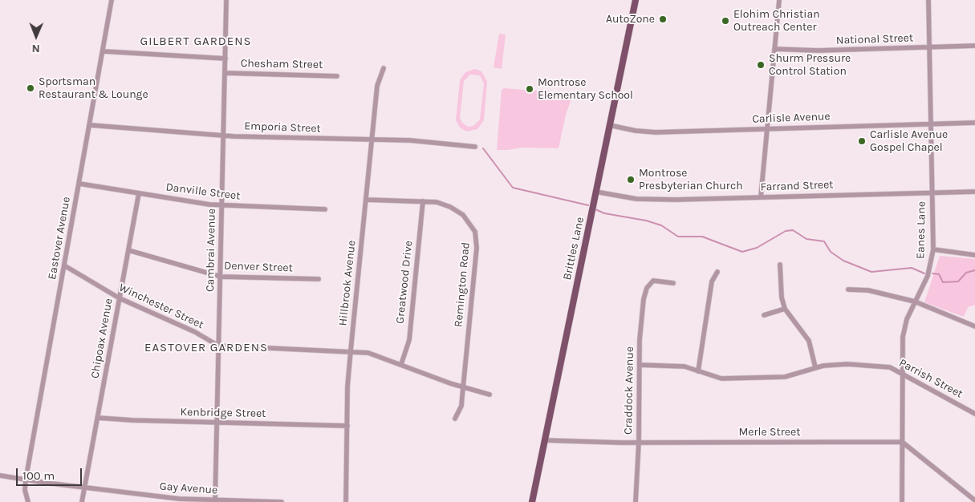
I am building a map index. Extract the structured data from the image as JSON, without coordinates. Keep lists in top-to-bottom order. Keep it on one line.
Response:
{"streets":{"main road":["Brittles Lane"],"street":["National Street","Chesham Street","Carlisle Avenue","Emporia Street","Farrand Street","Danville Street","Eanes Lane","Eastover Avenue","Cambrai Avenue","Denver Street","Greatwood Drive","Hillbrook Avenue","Remington Road","Winchester Street","Chipoax Avenue","Parrish Street","Craddock Avenue","Kenbridge Street","Merle Street","Gay Avenue"]},"crossings":[["National Street","Eanes Lane"],["Chesham Street","Eastover Avenue"],["Chesham Street","Cambrai Avenue"],["Carlisle Avenue","Eanes Lane"],["Carlisle Avenue","Brittles Lane"],["Emporia Street","Eastover Avenue"],["Emporia Street","Cambrai Avenue"],["Emporia Street","Hillbrook Avenue"],["Farrand Street","Eanes Lane"],["Farrand Street","Brittles Lane"],["Danville Street","Eastover Avenue"],["Danville Street","Cambrai Avenue"],["Danville Street","Chipoax Avenue"],["Eanes Lane","Parrish Street"],["Eanes Lane","Merle Street"],["Eastover Avenue","Winchester Street"],["Eastover Avenue","Gay Avenue"],["Brittles Lane","Merle Street"],["Cambrai Avenue","Denver Street"],["Cambrai Avenue","Winchester Street"],["Cambrai Avenue","Kenbridge Street"],["Cambrai Avenue","Gay Avenue"],["Denver Street","Chipoax Avenue"],["Greatwood Drive","Remington Road"],["Greatwood Drive","Winchester Street"],["Hillbrook Avenue","Remington Road"],["Hillbrook Avenue","Winchester Street"],["Hillbrook Avenue","Kenbridge Street"],["Remington Road","Winchester Street"],["Winchester Street","Chipoax Avenue"],["Chipoax Avenue","Kenbridge Street"],["Chipoax Avenue","Gay Avenue"],["Parrish Street","Craddock Avenue"],["Craddock Avenue","Merle Street"]],"districts":["GILBERT GARDENS","EASTOVER GARDENS"],"places":["AutoZone","Elohim Christian Outreach Center","Shurm Pressure Control Station","Sportsman Restaurant & Lounge","Montrose Elementary School","Carlisle Avenue Gospel Chapel","Montrose Presbyterian Church"],"scale_bar":"100 m","north":"bottom"}
